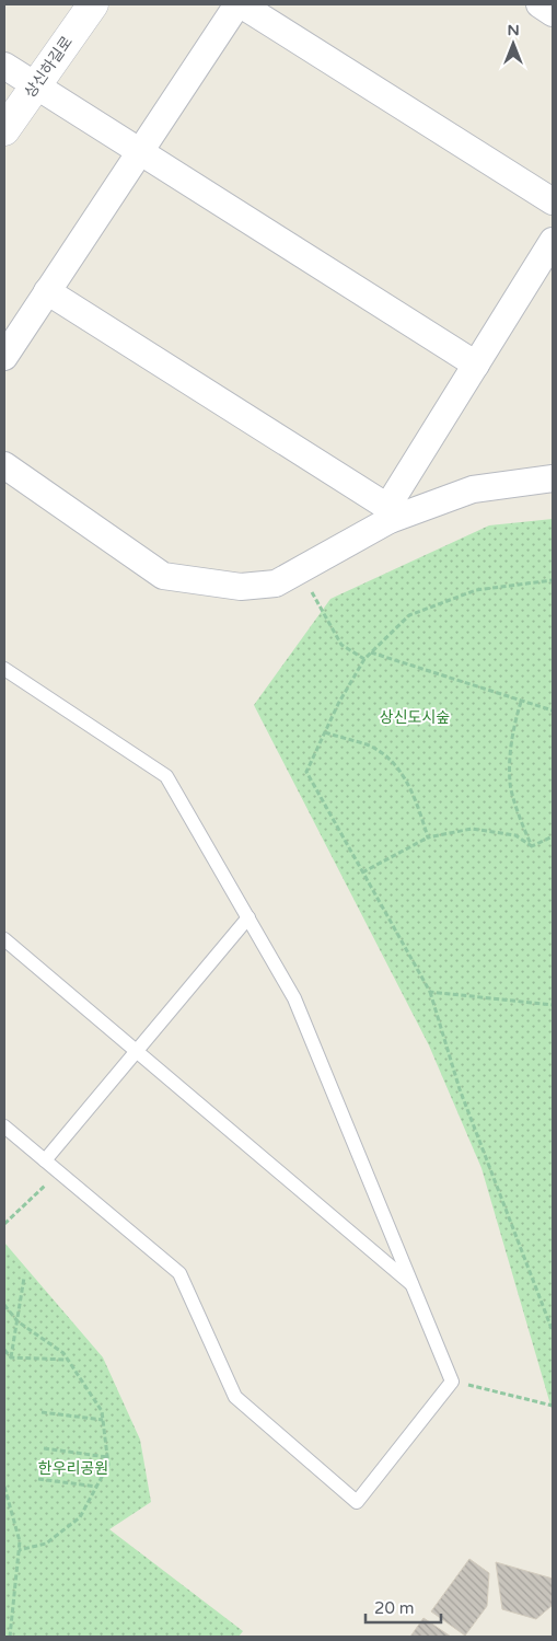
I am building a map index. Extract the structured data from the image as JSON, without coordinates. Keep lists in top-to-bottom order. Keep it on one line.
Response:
{"streets":{"street":["상신하길로"]},"parks":["상신도시숲","한우리공원"],"scale_bar":"20 m","north":"top"}
